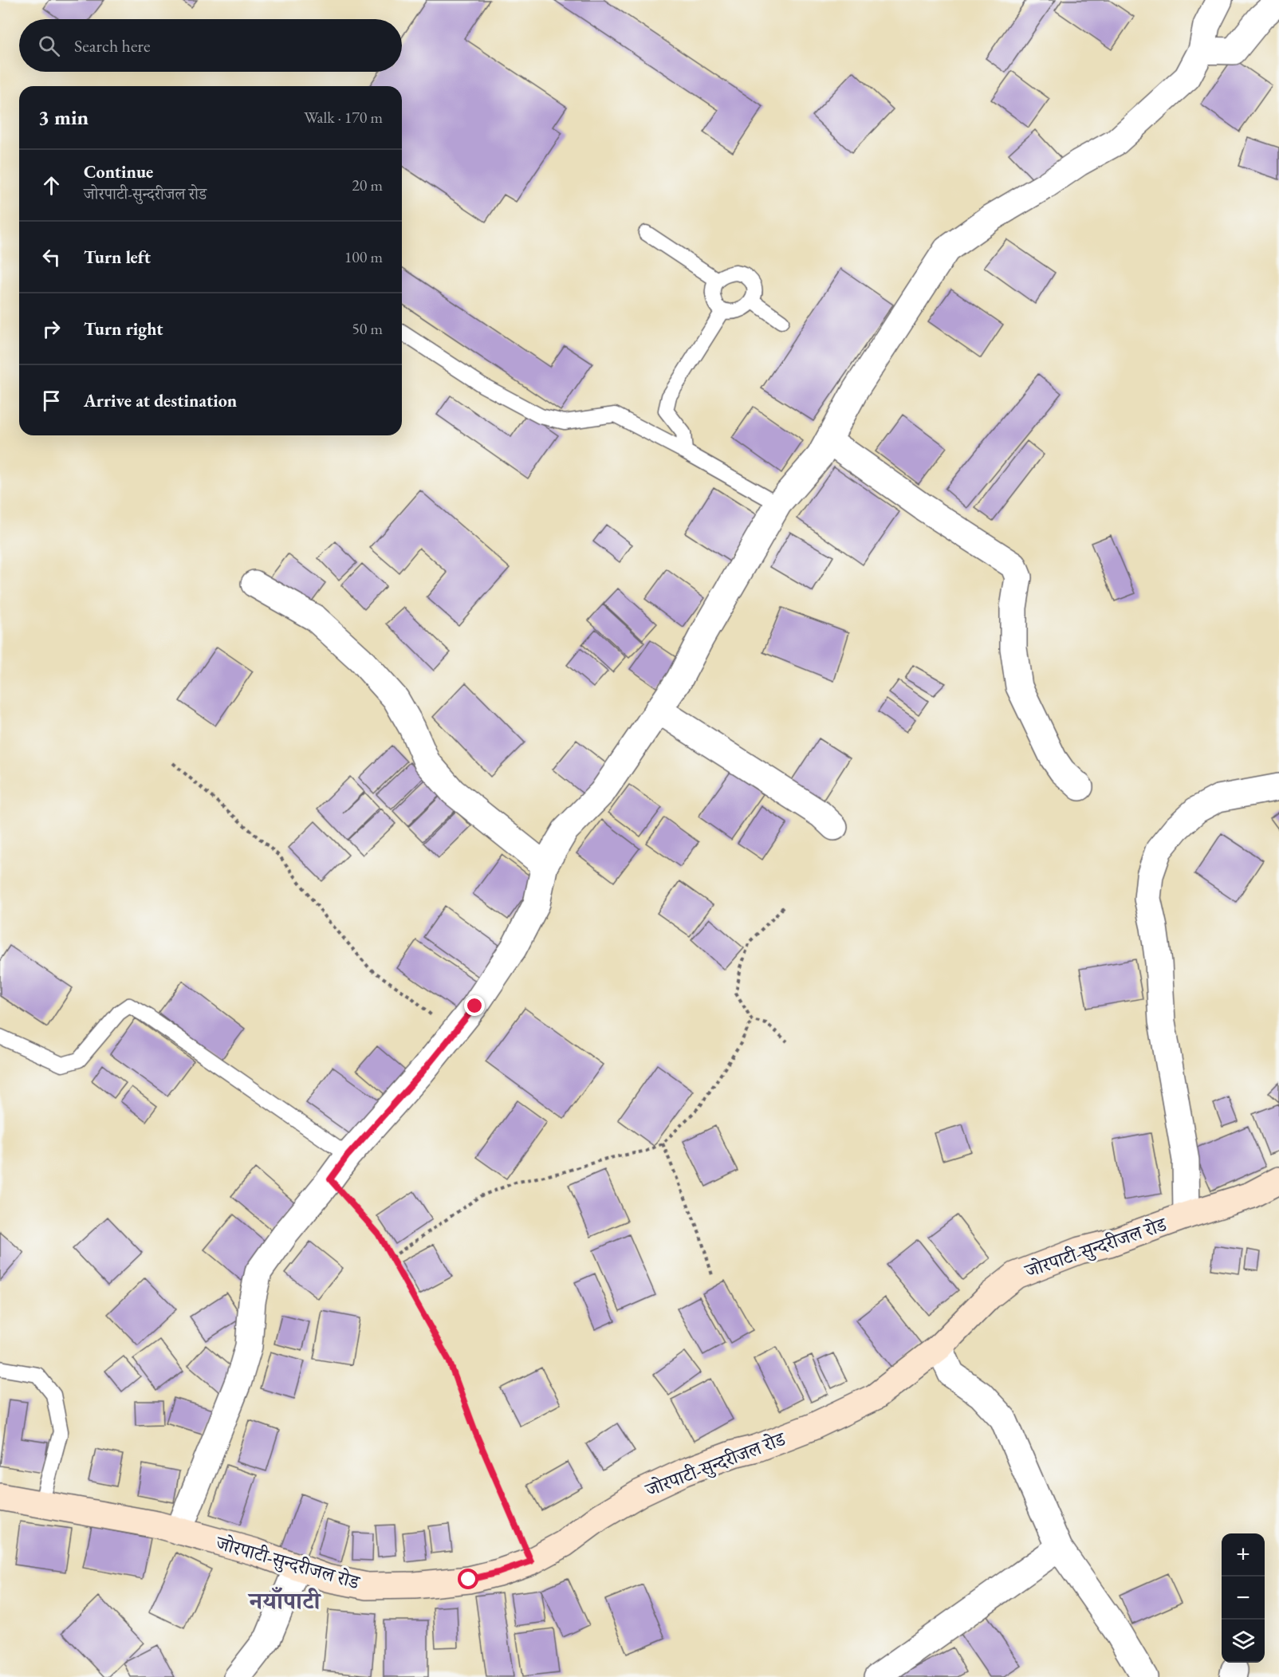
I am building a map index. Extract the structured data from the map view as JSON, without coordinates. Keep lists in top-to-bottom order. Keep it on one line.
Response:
{"streets":{"main road":["जोरपाटी-सुन्दरीजल रोड"]},"districts":["नयाँपाटी"],"page":{"search":"Search here","heading":["3 min","Walk · 170 m"],"list":[["Continue","जोरपाटी-सुन्दरीजल रोड","20 m"],["Turn left","100 m"],["Turn right","50 m"],"Arrive at destination"],"map_buttons":["+","−"]}}
